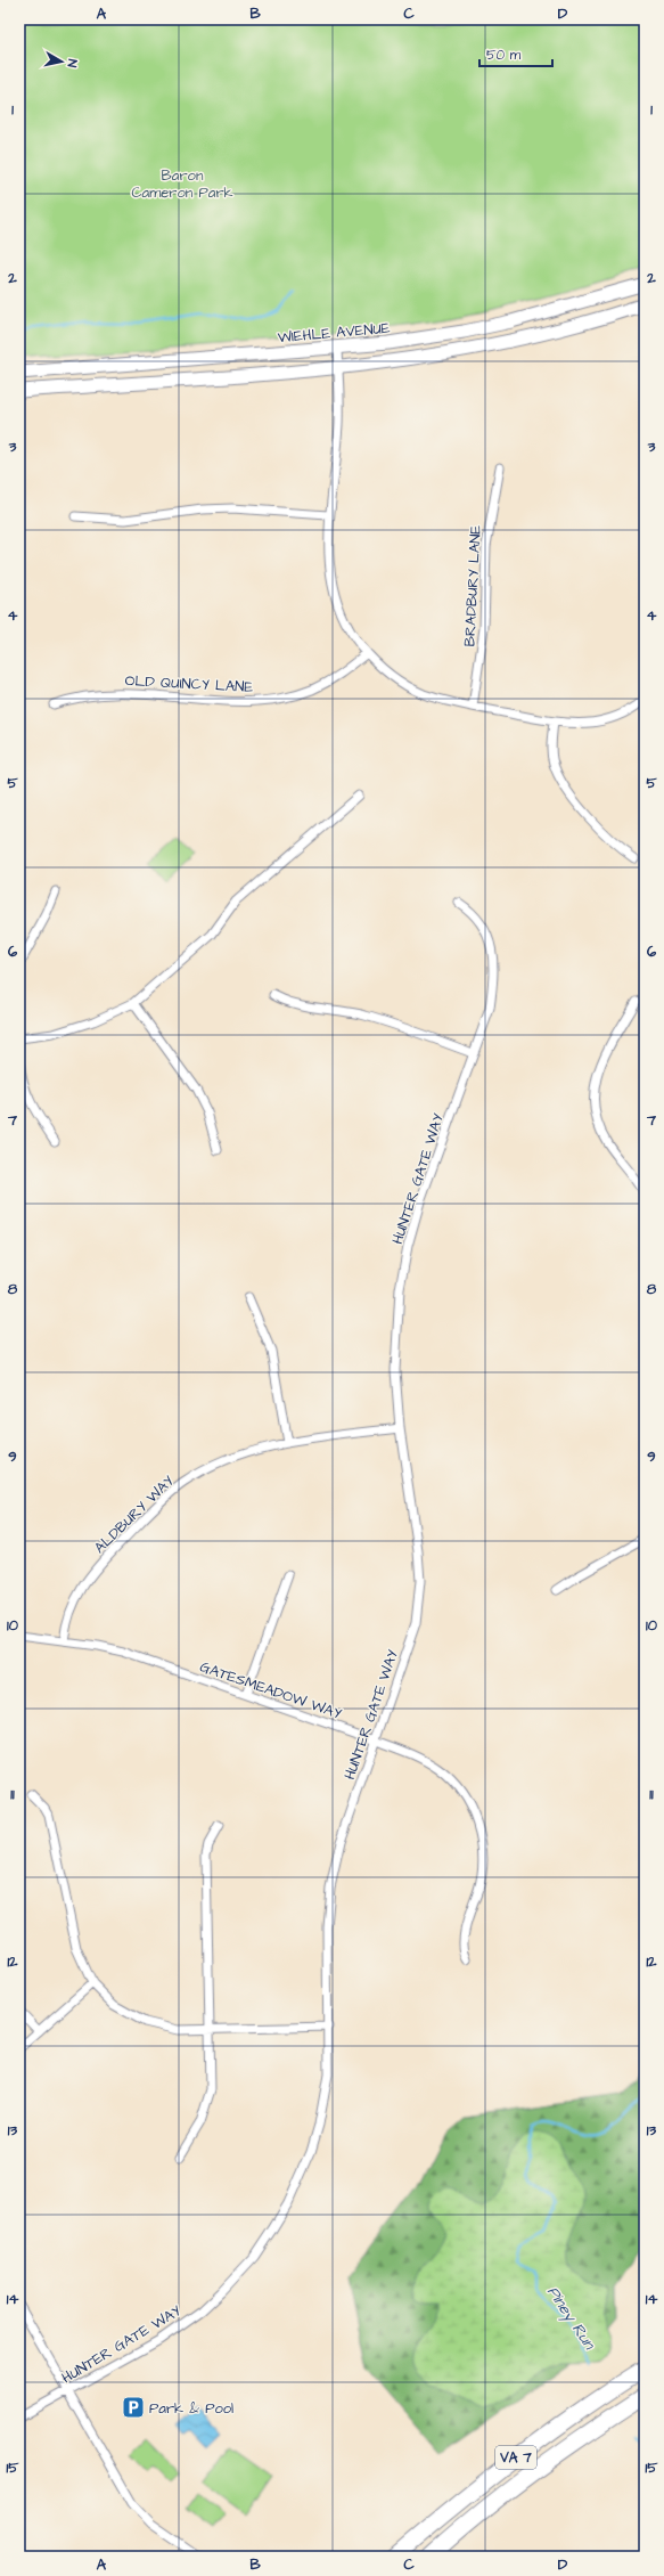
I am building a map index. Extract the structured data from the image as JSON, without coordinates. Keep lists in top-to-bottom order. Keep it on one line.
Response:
{"streets":{"highway":["VA 7"],"main road":["WIEHLE AVENUE"],"street":["BRADBURY LANE","OLD QUINCY LANE","HUNTER GATE WAY","ALDBURY WAY","GATESMEADOW WAY"]},"crossings":[["HUNTER GATE WAY","ALDBURY WAY"],["HUNTER GATE WAY","GATESMEADOW WAY"],["ALDBURY WAY","GATESMEADOW WAY"]],"water":["Piney Run"],"parks":["Baron Cameron Park"],"places":{"parking":["Park & Pool"]},"scale_bar":"50 m","north":"right","grid":{"columns":["A","B","C","D"],"rows":["1","2","3","4","5","6","7","8","9","10","11","12","13","14","15"]}}
